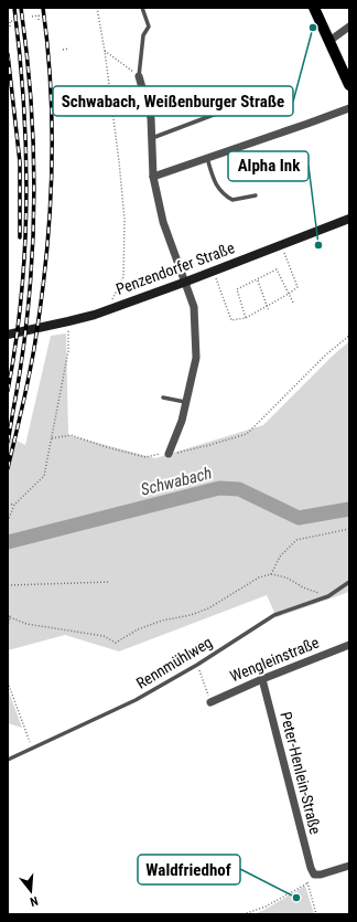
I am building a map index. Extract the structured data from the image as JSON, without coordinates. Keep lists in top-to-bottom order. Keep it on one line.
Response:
{"streets":{"main road":["Penzendorfer Straße"],"street":["Wengleinstraße","Peter-Henlein-Straße"],"lane":["Rennmühlweg"]},"crossings":[["Wengleinstraße","Peter-Henlein-Straße"]],"water":["Schwabach"],"places":["Schwabach, Weißenburger Straße","Alpha Ink","Waldfriedhof"],"north":"bottom"}
